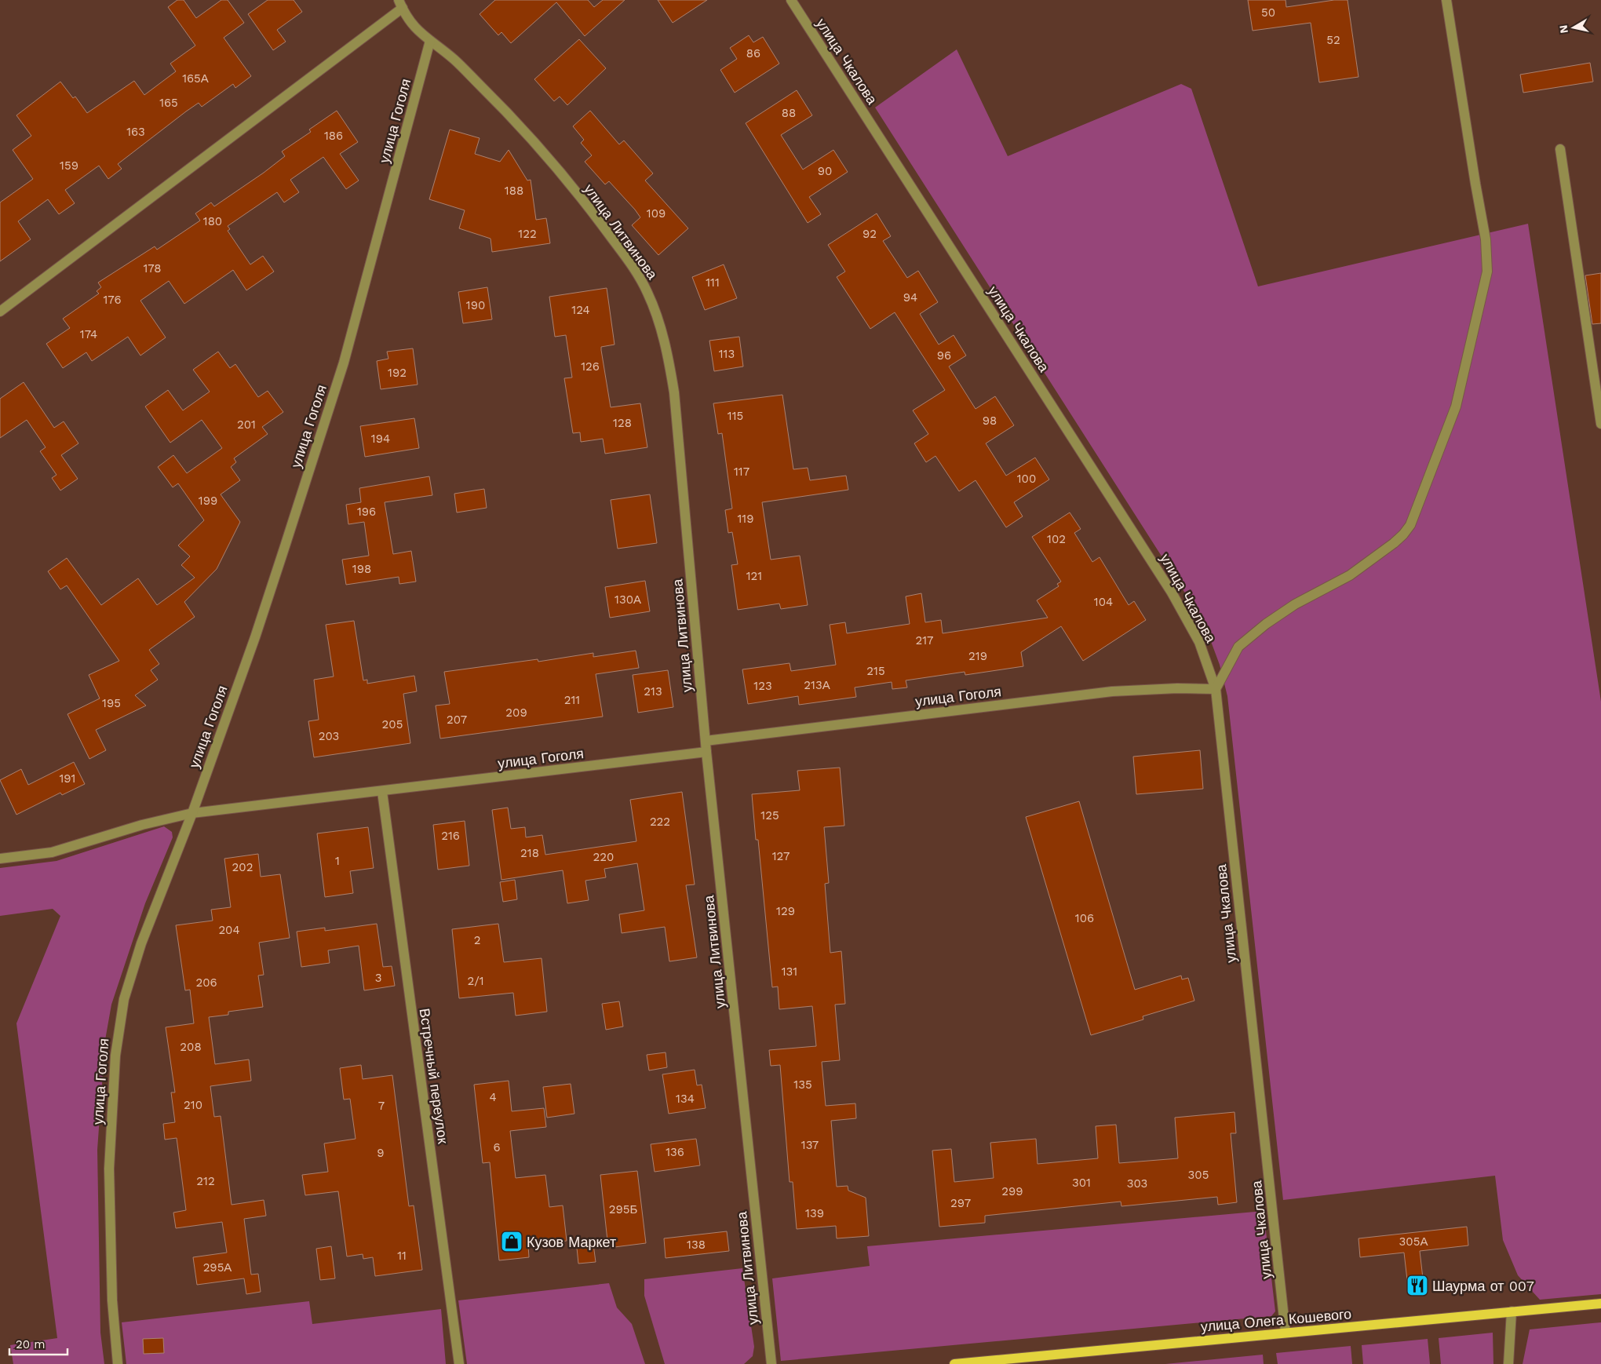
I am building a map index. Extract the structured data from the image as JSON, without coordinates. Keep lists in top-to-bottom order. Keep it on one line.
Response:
{"streets":{"main road":["улица Олега Кошевого"],"street":["улица Чкалова","улица Гоголя","улица Литвинова","Встречный переулок"]},"crossings":[["улица Чкалова","улица Гоголя"],["улица Чкалова","улица Олега Кошевого"],["улица Гоголя","улица Литвинова"],["улица Гоголя","Встречный переулок"]],"places":{"shop":["Кузов Маркет"],"restaurant":["Шаурма от 007"]},"house_numbers":["50","52","86","165А","165","88","163","186","159","90","188","109","180","122","92","178","111","94","176","190","124","174","113","96","126","192","115","98","128","201","194","117","100","199","196","119","102","198","121","130А","104","217","219","215","213А","123","213","211","195","209","207","205","203","191","125","222","216","218","127","220","1","202","129","106","204","2","131","3","2/1","206","208","135","4","134","210","7","137","6","136","9","305","212","301","303","299","297","295Б","139","305А","138","11","295А"],"scale_bar":"20 m","north":"left"}
